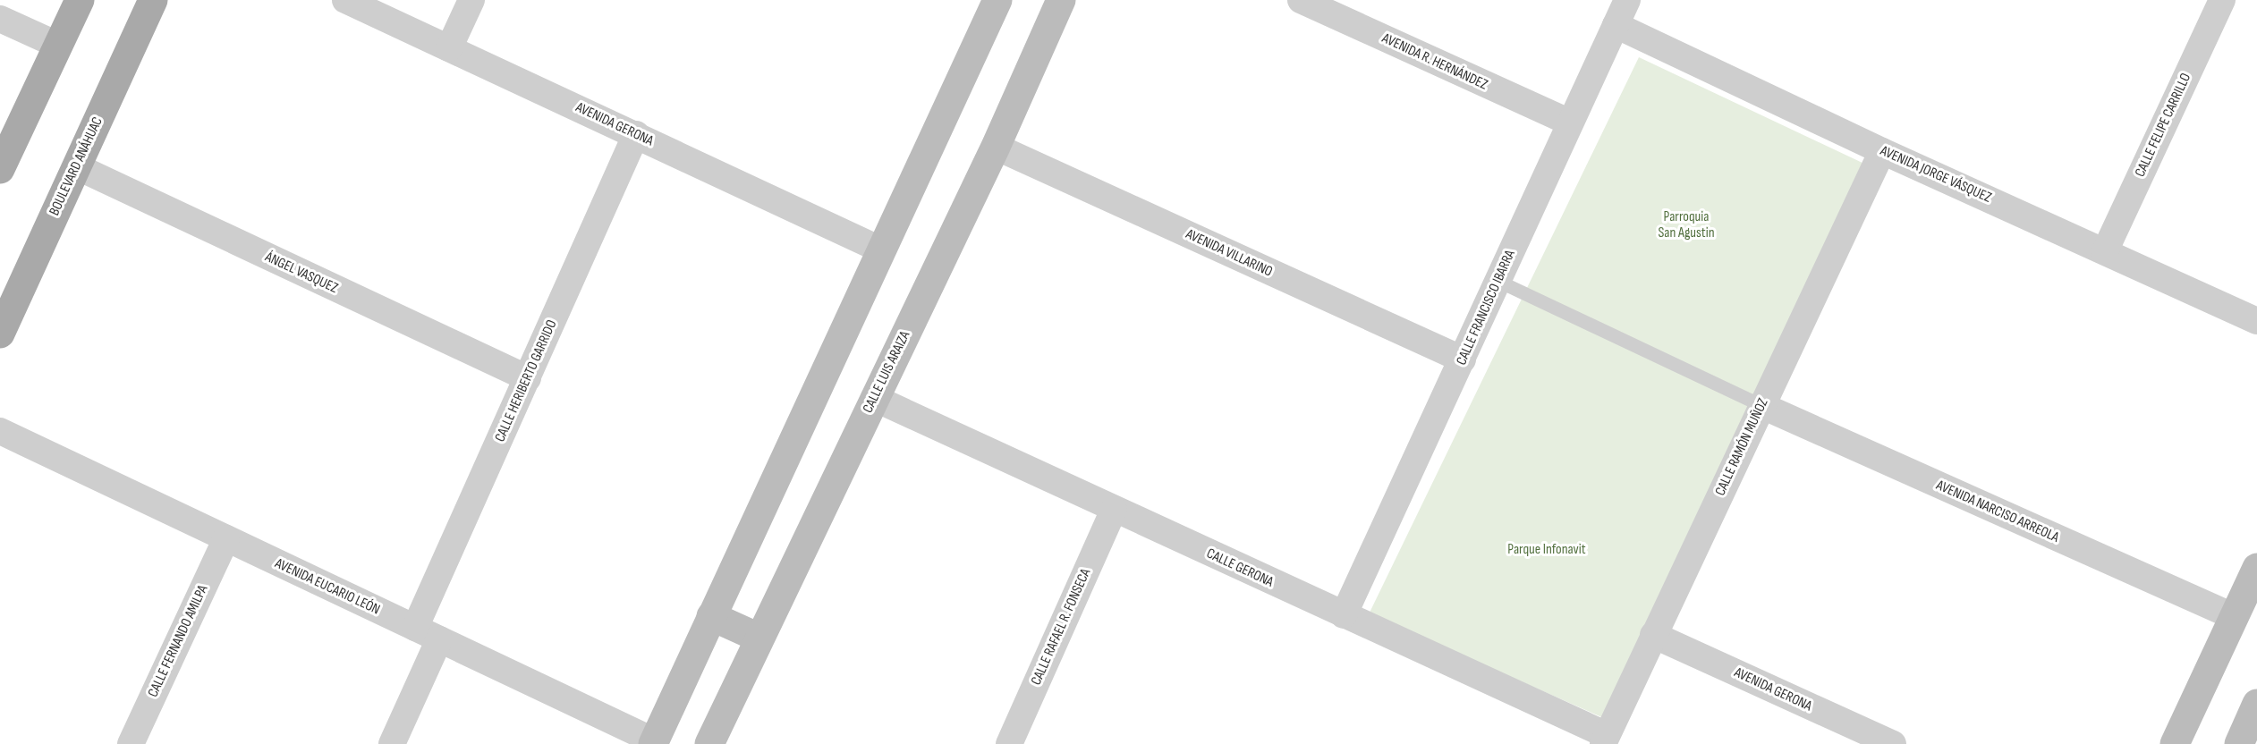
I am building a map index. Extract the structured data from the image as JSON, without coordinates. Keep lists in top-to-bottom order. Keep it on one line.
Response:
{"streets":{"main road":["BOULEVARD ANÁHUAC"],"street":["AVENIDA R. HERNÁNDEZ","AVENIDA GERONA","CALLE FELIPE CARRILLO","AVENIDA JORGE VÁSQUEZ","AVENIDA VILLARINO","ÁNGEL VASQUEZ","CALLE FRANCISCO IBARRA","CALLE LUIS ARAIZA","CALLE HERIBERTO GARRIDO","CALLE RAMÓN MUÑOZ","AVENIDA NARCISO ARREOLA","CALLE GERONA","AVENIDA EUCARIO LEÓN","CALLE RAFAEL R. FONSECA","CALLE FERNANDO AMILPA"]},"crossings":[["AVENIDA R. HERNÁNDEZ","CALLE FRANCISCO IBARRA"],["AVENIDA GERONA","CALLE HERIBERTO GARRIDO"],["AVENIDA GERONA","CALLE RAMÓN MUÑOZ"],["CALLE FELIPE CARRILLO","AVENIDA JORGE VÁSQUEZ"],["BOULEVARD ANÁHUAC","ÁNGEL VASQUEZ"],["AVENIDA JORGE VÁSQUEZ","CALLE FRANCISCO IBARRA"],["AVENIDA JORGE VÁSQUEZ","CALLE RAMÓN MUÑOZ"],["AVENIDA VILLARINO","CALLE FRANCISCO IBARRA"],["AVENIDA VILLARINO","CALLE LUIS ARAIZA"],["ÁNGEL VASQUEZ","CALLE HERIBERTO GARRIDO"],["CALLE FRANCISCO IBARRA","CALLE GERONA"],["CALLE LUIS ARAIZA","CALLE GERONA"],["CALLE HERIBERTO GARRIDO","AVENIDA EUCARIO LEÓN"],["CALLE RAMÓN MUÑOZ","AVENIDA NARCISO ARREOLA"],["CALLE RAMÓN MUÑOZ","CALLE GERONA"],["CALLE GERONA","CALLE RAFAEL R. FONSECA"],["AVENIDA EUCARIO LEÓN","CALLE FERNANDO AMILPA"]],"parks":["Parroquia San Agustin","Parque Infonavit"]}
